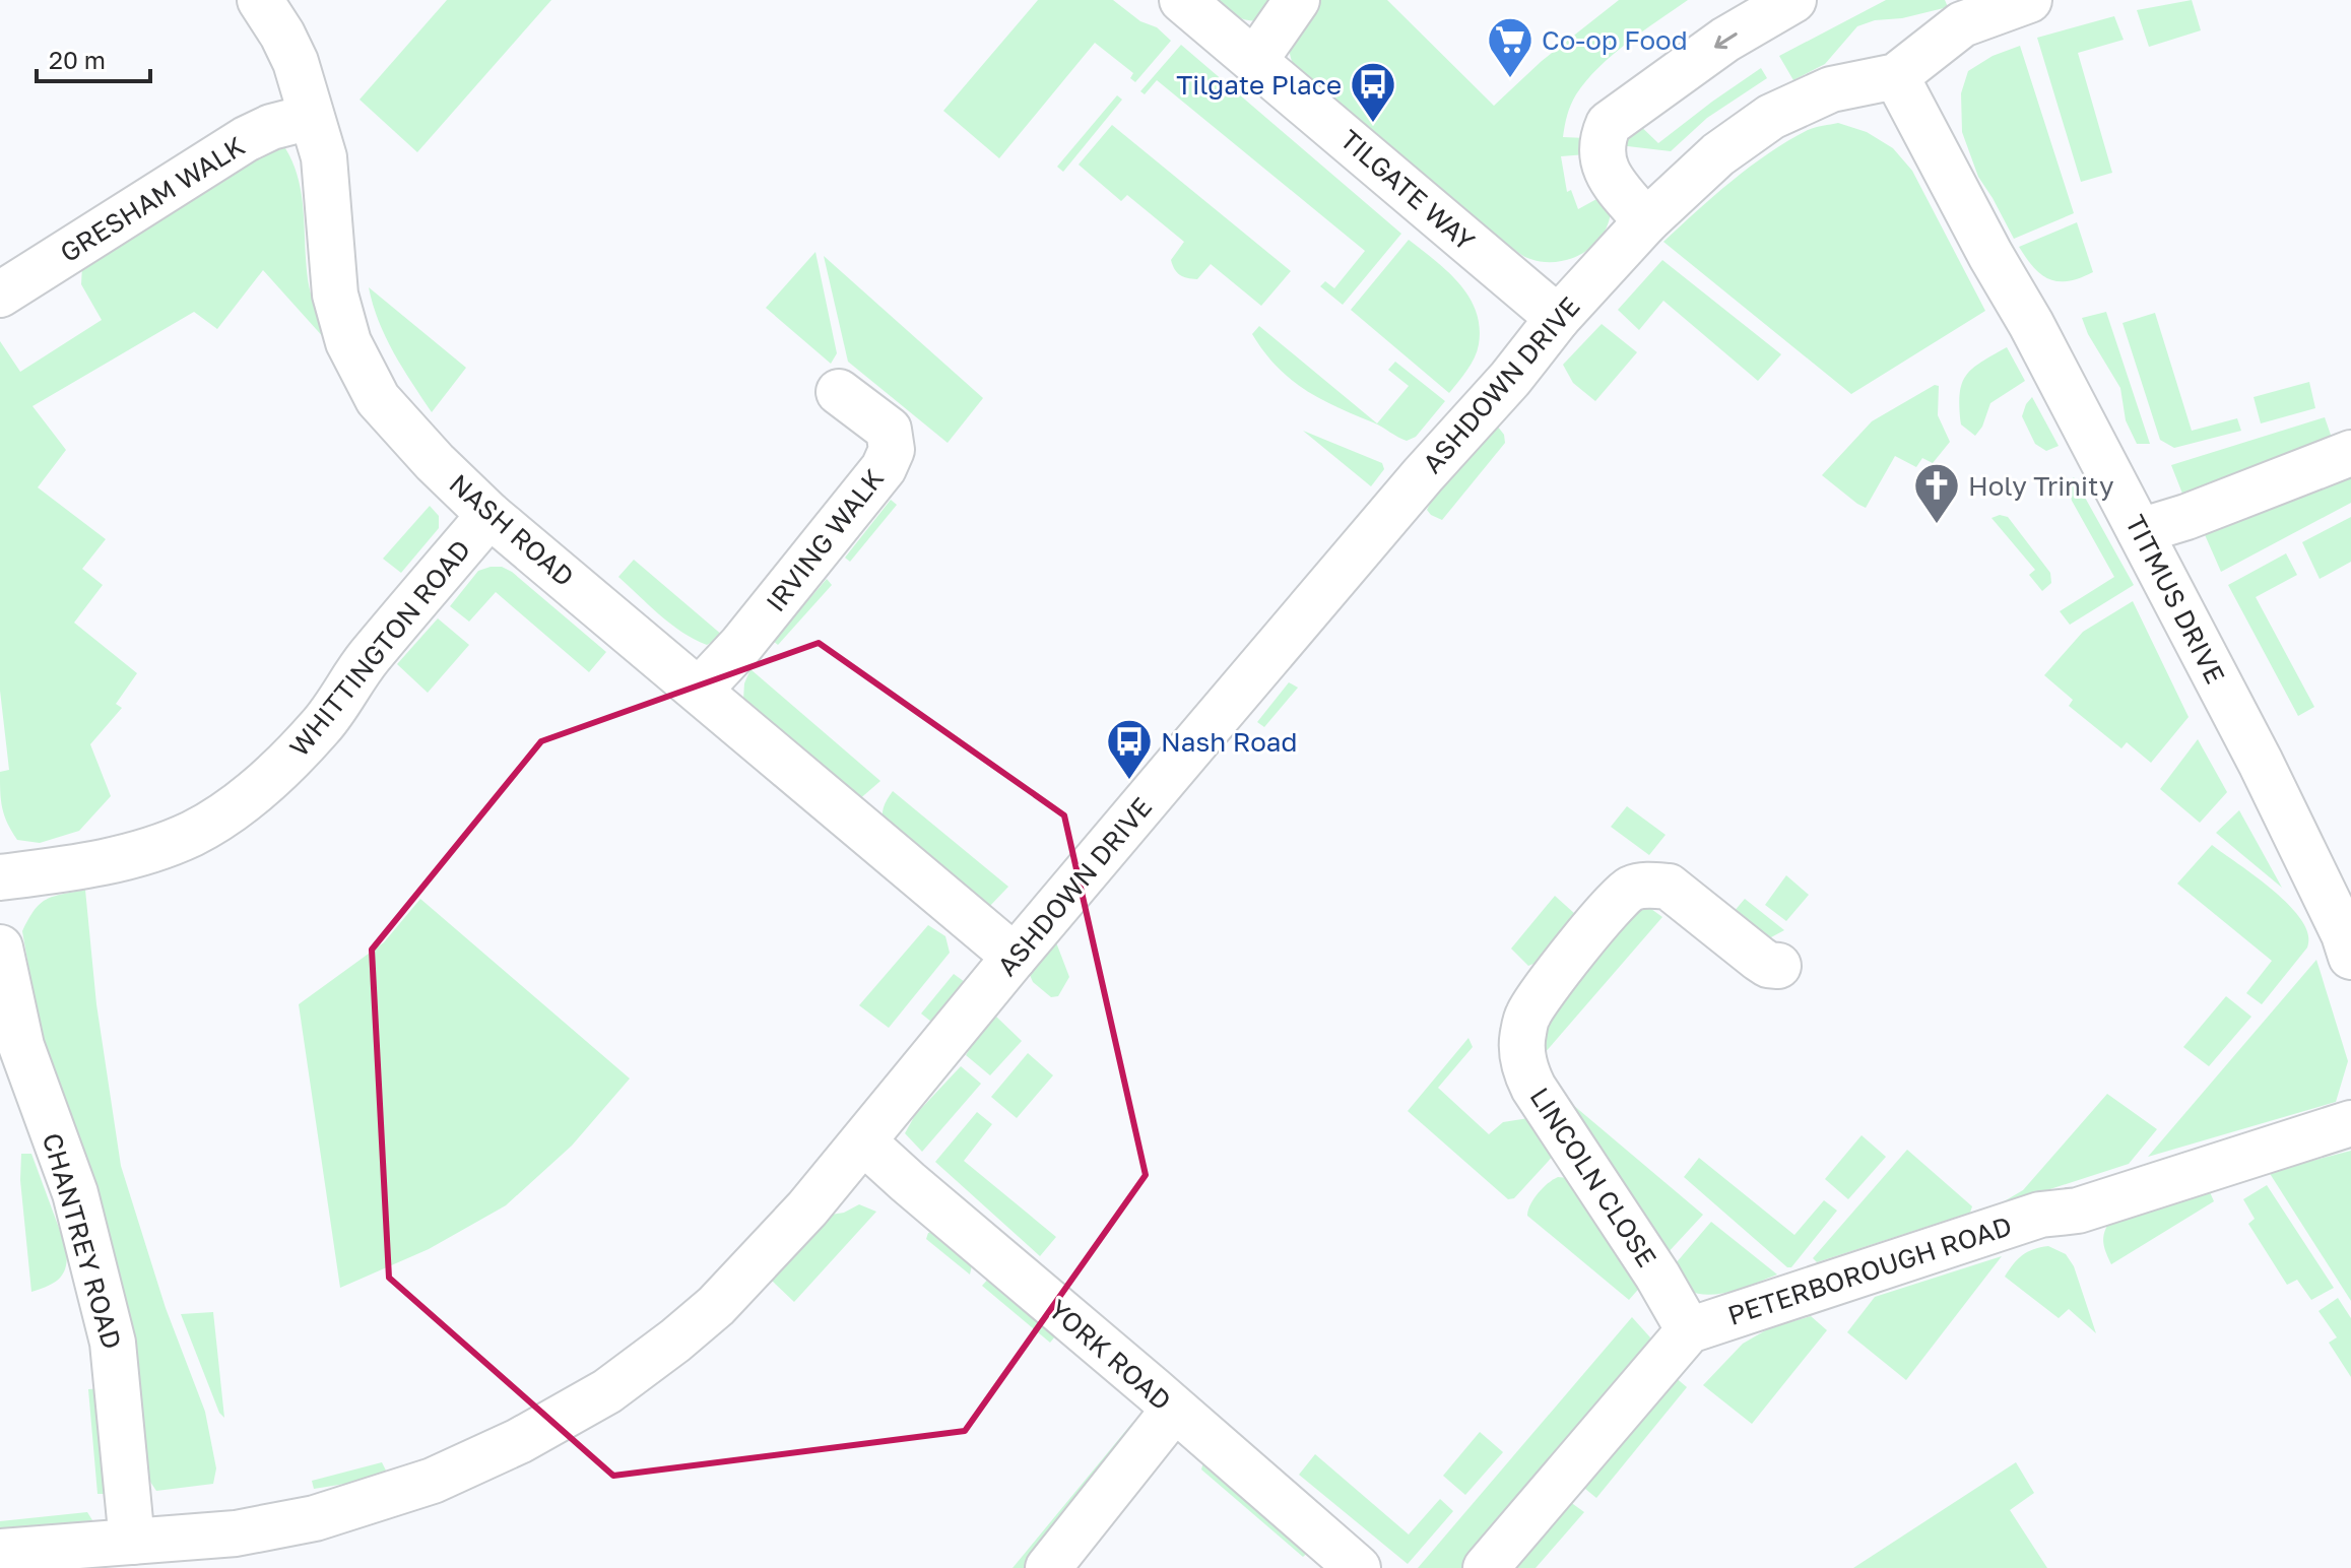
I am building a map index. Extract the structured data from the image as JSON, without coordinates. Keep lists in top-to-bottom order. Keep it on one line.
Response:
{"streets":{"street":["TILGATE WAY","GRESHAM WALK","ASHDOWN DRIVE","NASH ROAD","IRVING WALK","TITMUS DRIVE","WHITTINGTON ROAD","LINCOLN CLOSE","CHANTREY ROAD","PETERBOROUGH ROAD","YORK ROAD"]},"crossings":[["TILGATE WAY","ASHDOWN DRIVE"],["GRESHAM WALK","NASH ROAD"],["ASHDOWN DRIVE","NASH ROAD"],["ASHDOWN DRIVE","TITMUS DRIVE"],["ASHDOWN DRIVE","CHANTREY ROAD"],["ASHDOWN DRIVE","YORK ROAD"],["NASH ROAD","IRVING WALK"],["NASH ROAD","WHITTINGTON ROAD"],["LINCOLN CLOSE","PETERBOROUGH ROAD"]],"places":{"supermarket":["Co-op Food"],"bus stop":["Tilgate Place","Nash Road"],"church":["Holy Trinity"]},"scale_bar":"20 m"}
